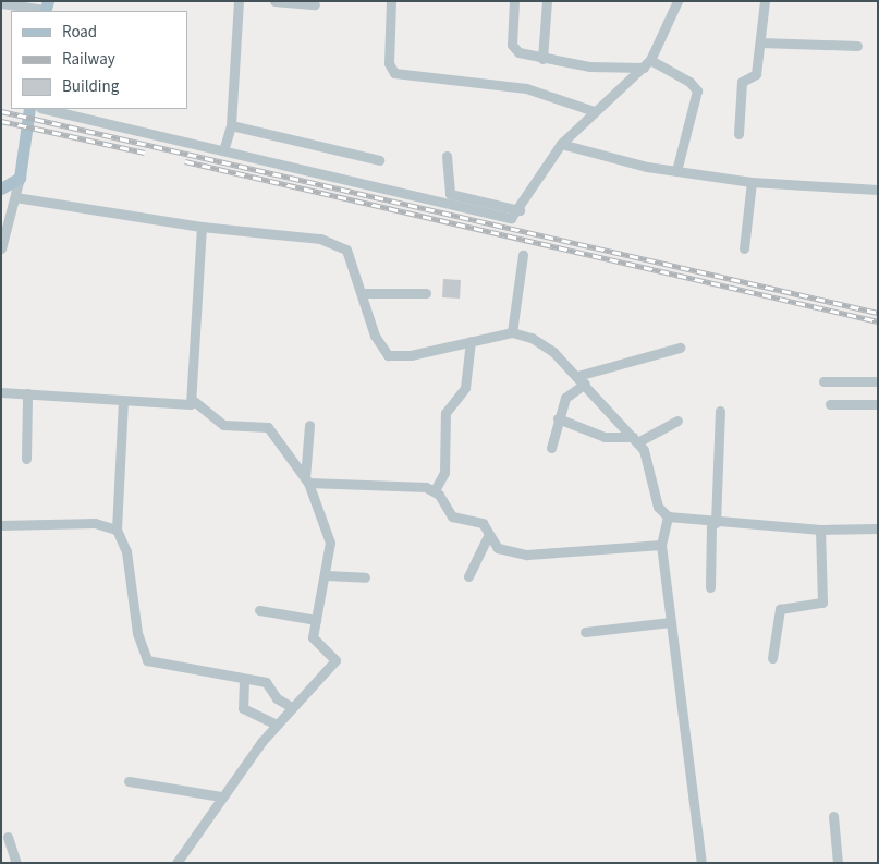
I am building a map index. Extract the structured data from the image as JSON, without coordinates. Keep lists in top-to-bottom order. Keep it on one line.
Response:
{"legend":["Road","Railway","Building"]}
